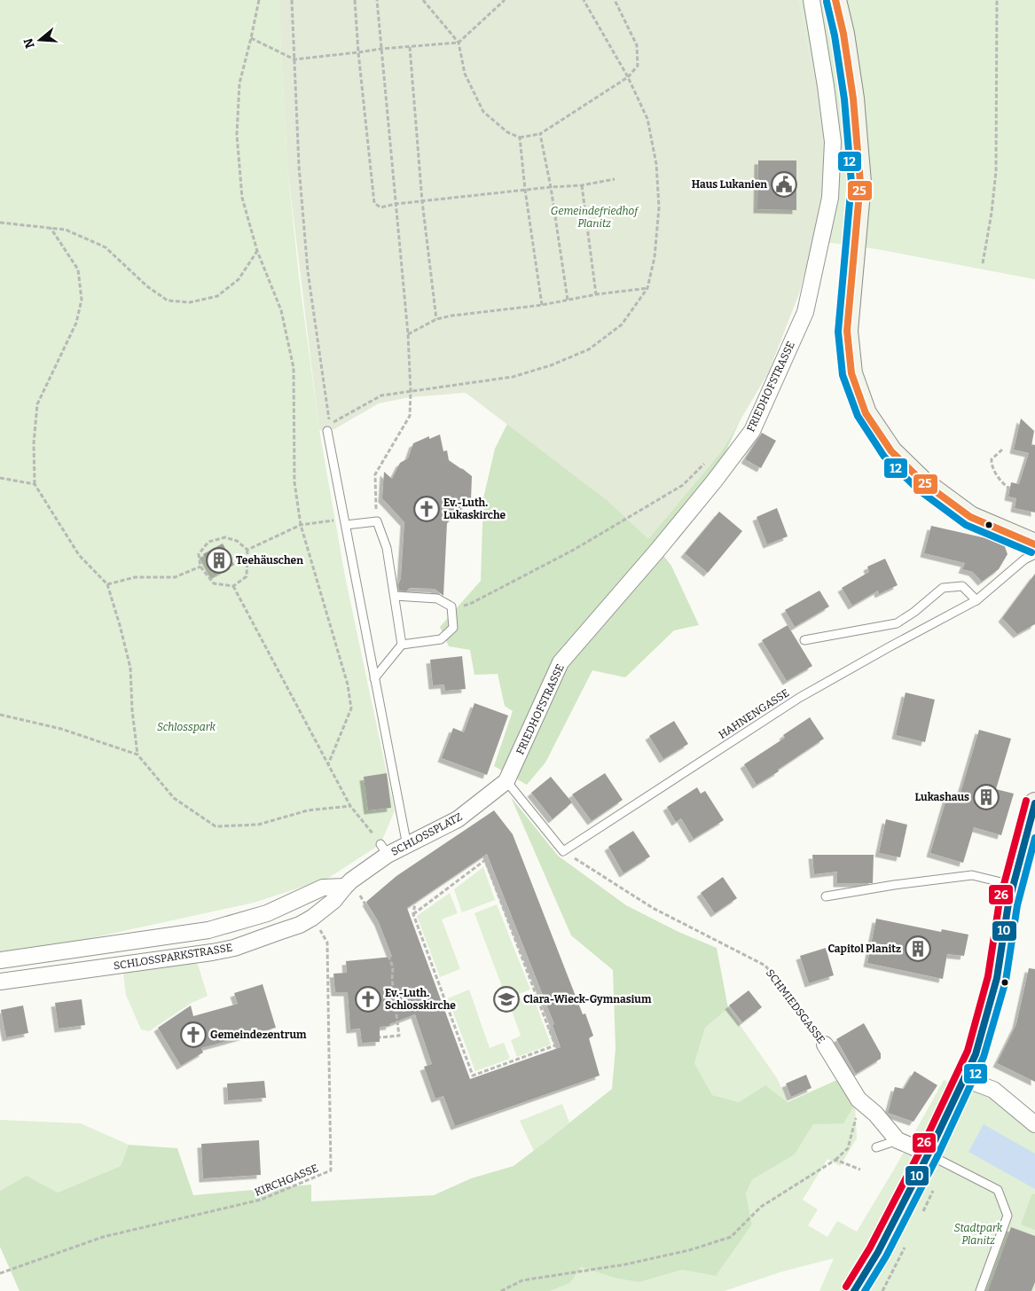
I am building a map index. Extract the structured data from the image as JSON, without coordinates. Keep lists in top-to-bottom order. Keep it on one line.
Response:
{"streets":{"street":["FRIEDHOFSTRASSE","SCHLOSSPLATZ","SCHLOSSPARKSTRASSE","SCHMIEDSGASSE"],"lane":["HAHNENGASSE"],"path":["KIRCHGASSE"]},"crossings":[["FRIEDHOFSTRASSE","SCHLOSSPLATZ"],["HAHNENGASSE","SCHMIEDSGASSE"],["SCHLOSSPLATZ","SCHLOSSPARKSTRASSE"],["SCHLOSSPARKSTRASSE","KIRCHGASSE"]],"parks":["Gemeindefriedhof Planitz","Schlosspark","Stadtpark Planitz"],"places":{"public building":["Haus Lukanien"],"church":["Ev.-Luth. Lukaskirche","Ev.-Luth. Schlosskirche","Gemeindezentrum"],"building":["Teehäuschen","Lukashaus","Capitol Planitz"],"school or university":["Clara-Wieck-Gymnasium"]},"lines":["transit line 25","transit line 12","transit line 26","transit line 10"],"north":"left"}
